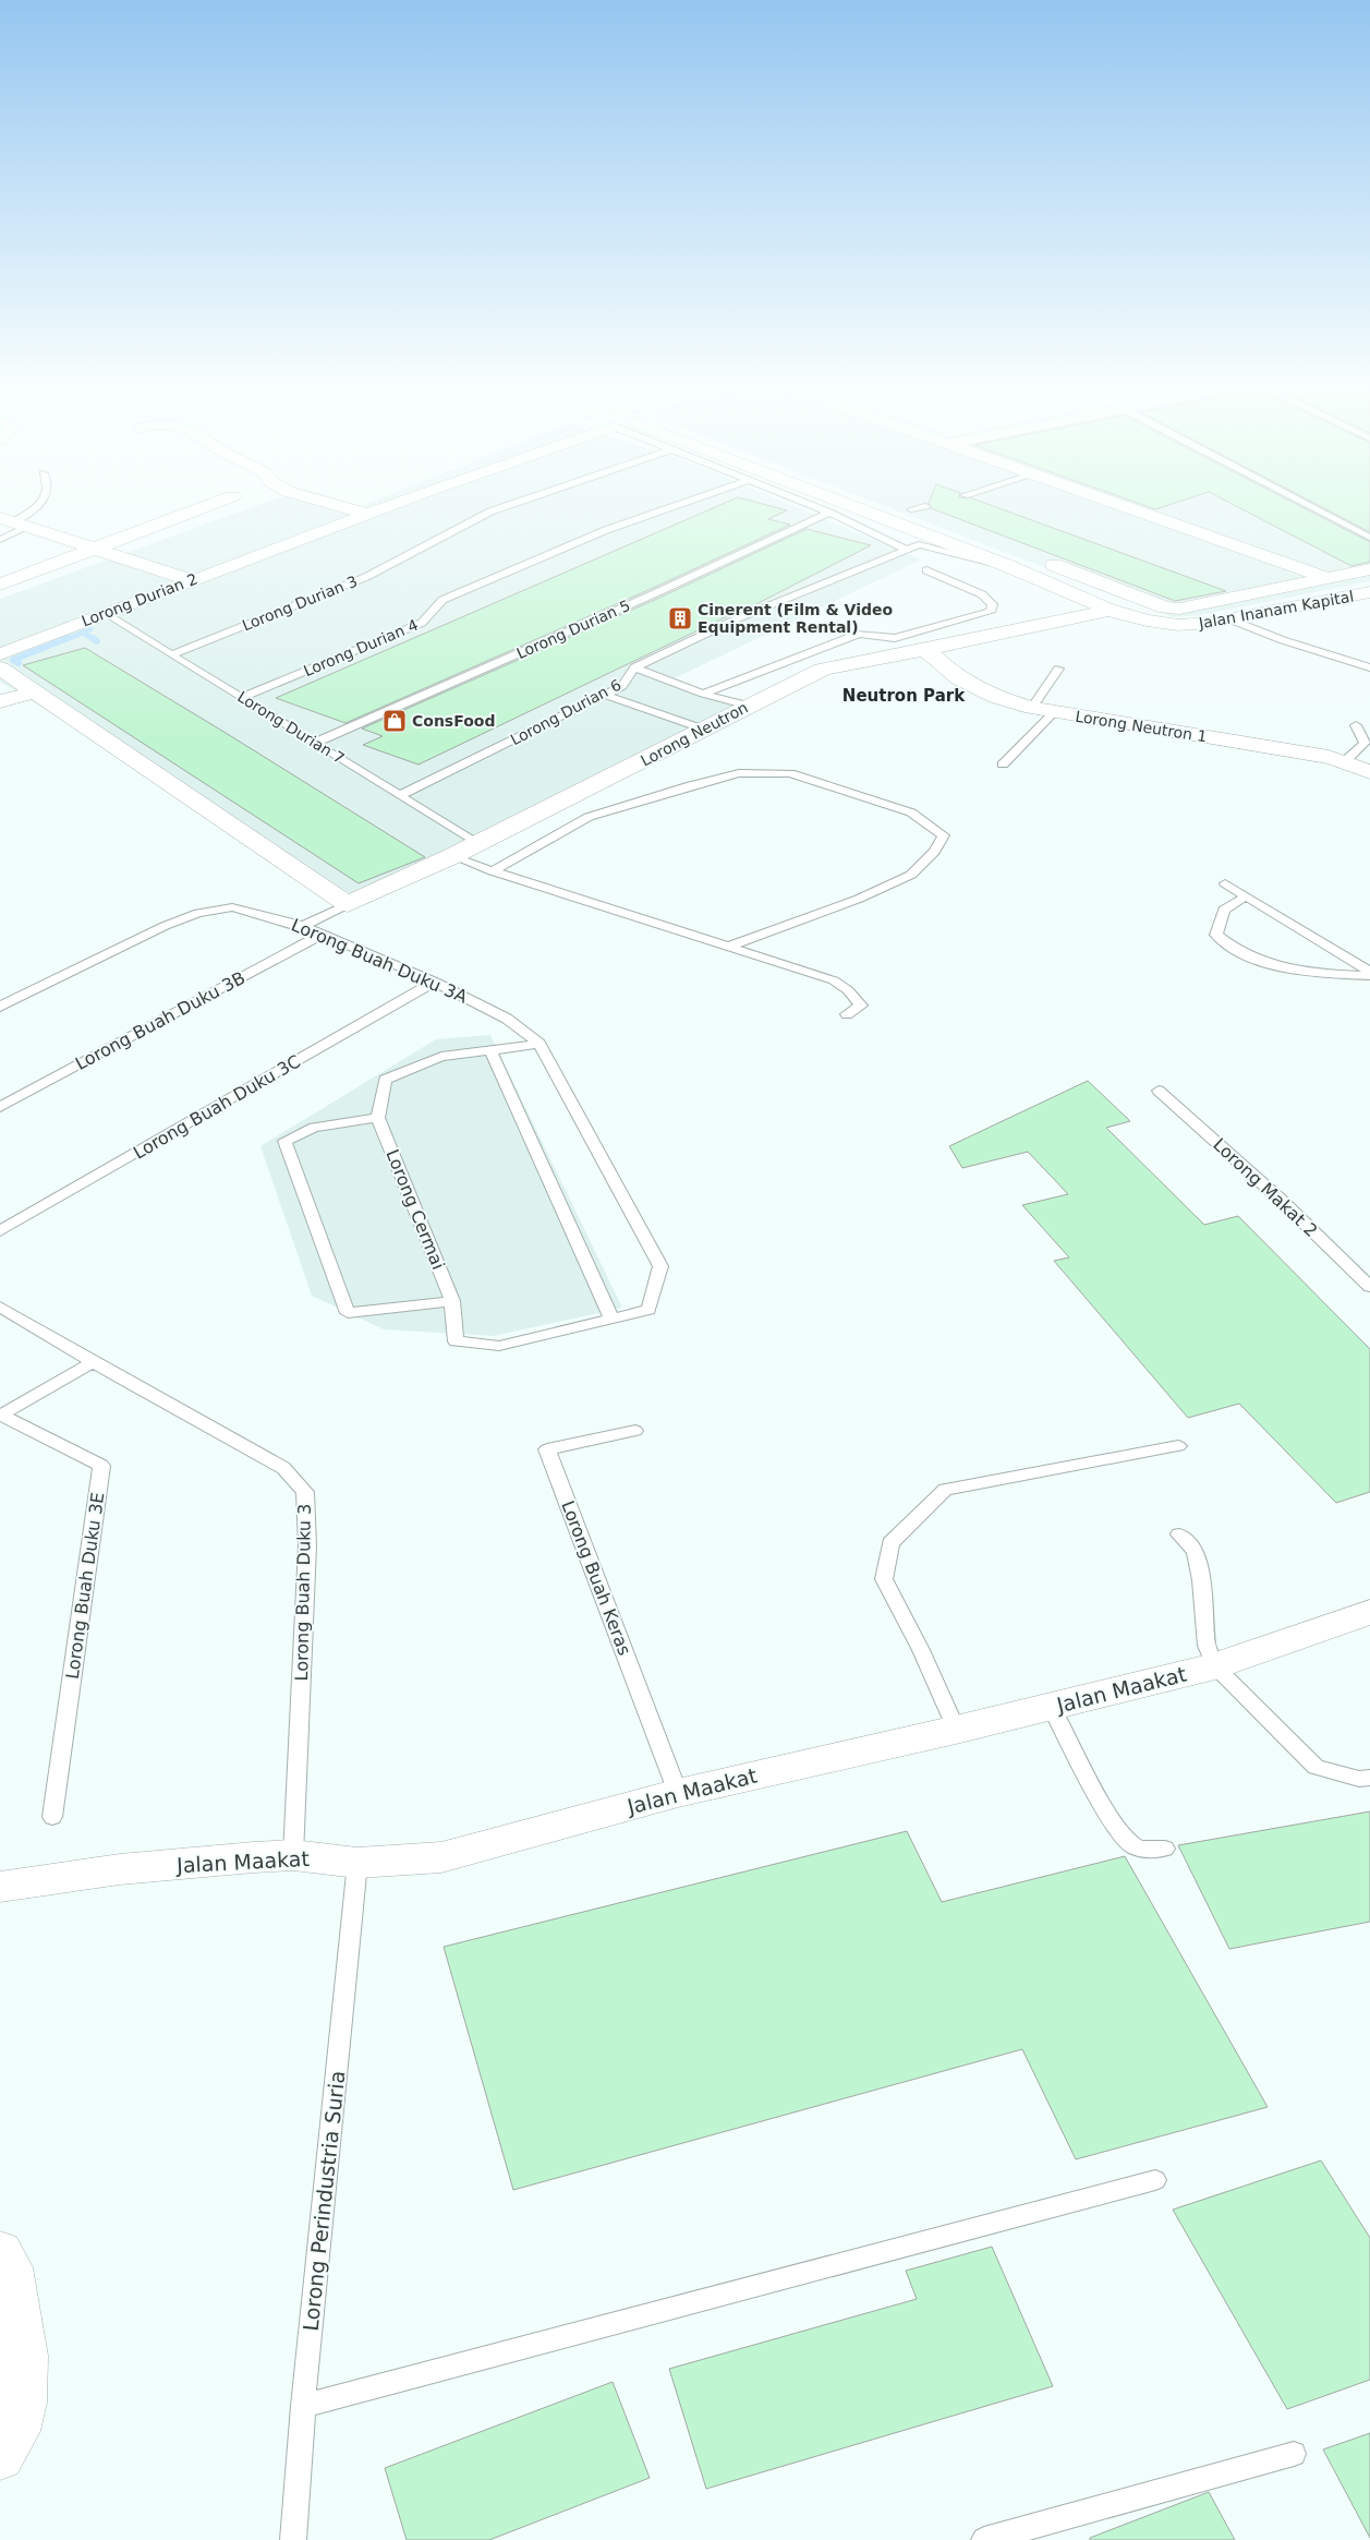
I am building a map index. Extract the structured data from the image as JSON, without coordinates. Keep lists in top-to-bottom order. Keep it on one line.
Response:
{"streets":{"street":["Lorong Durian 2","Jalan Inanam Kapital","Lorong Neutron 1","Lorong Neutron","Jalan Maakat"],"lane":["Lorong Durian 3","Lorong Durian 5","Lorong Durian 4","Lorong Durian 6","Lorong Durian 7","Lorong Buah Duku 3A","Lorong Buah Duku 3B","Lorong Buah Duku 3C","Lorong Makat 2","Lorong Cermai","Lorong Buah Keras","Lorong Buah Duku 3E","Lorong Buah Duku 3","Lorong Perindustria Suria"]},"crossings":[["Lorong Durian 2","Lorong Durian 7"],["Lorong Durian 3","Lorong Durian 7"],["Jalan Inanam Kapital","Lorong Durian 5"],["Jalan Inanam Kapital","Lorong Durian 6"],["Jalan Inanam Kapital","Lorong Neutron"],["Lorong Durian 5","Lorong Durian 7"],["Lorong Durian 4","Lorong Durian 7"],["Lorong Durian 6","Lorong Durian 7"],["Lorong Neutron 1","Lorong Neutron"],["Lorong Durian 7","Lorong Neutron"],["Lorong Neutron","Lorong Buah Duku 3A"],["Lorong Buah Duku 3A","Lorong Buah Duku 3B"],["Lorong Buah Duku 3A","Lorong Buah Duku 3C"],["Lorong Buah Keras","Jalan Maakat"],["Lorong Buah Duku 3","Jalan Maakat"],["Jalan Maakat","Lorong Perindustria Suria"]],"districts":["Neutron Park"],"places":{"building":["Cinerent (Film & Video Equipment Rental)"],"shop":["ConsFood"]}}
